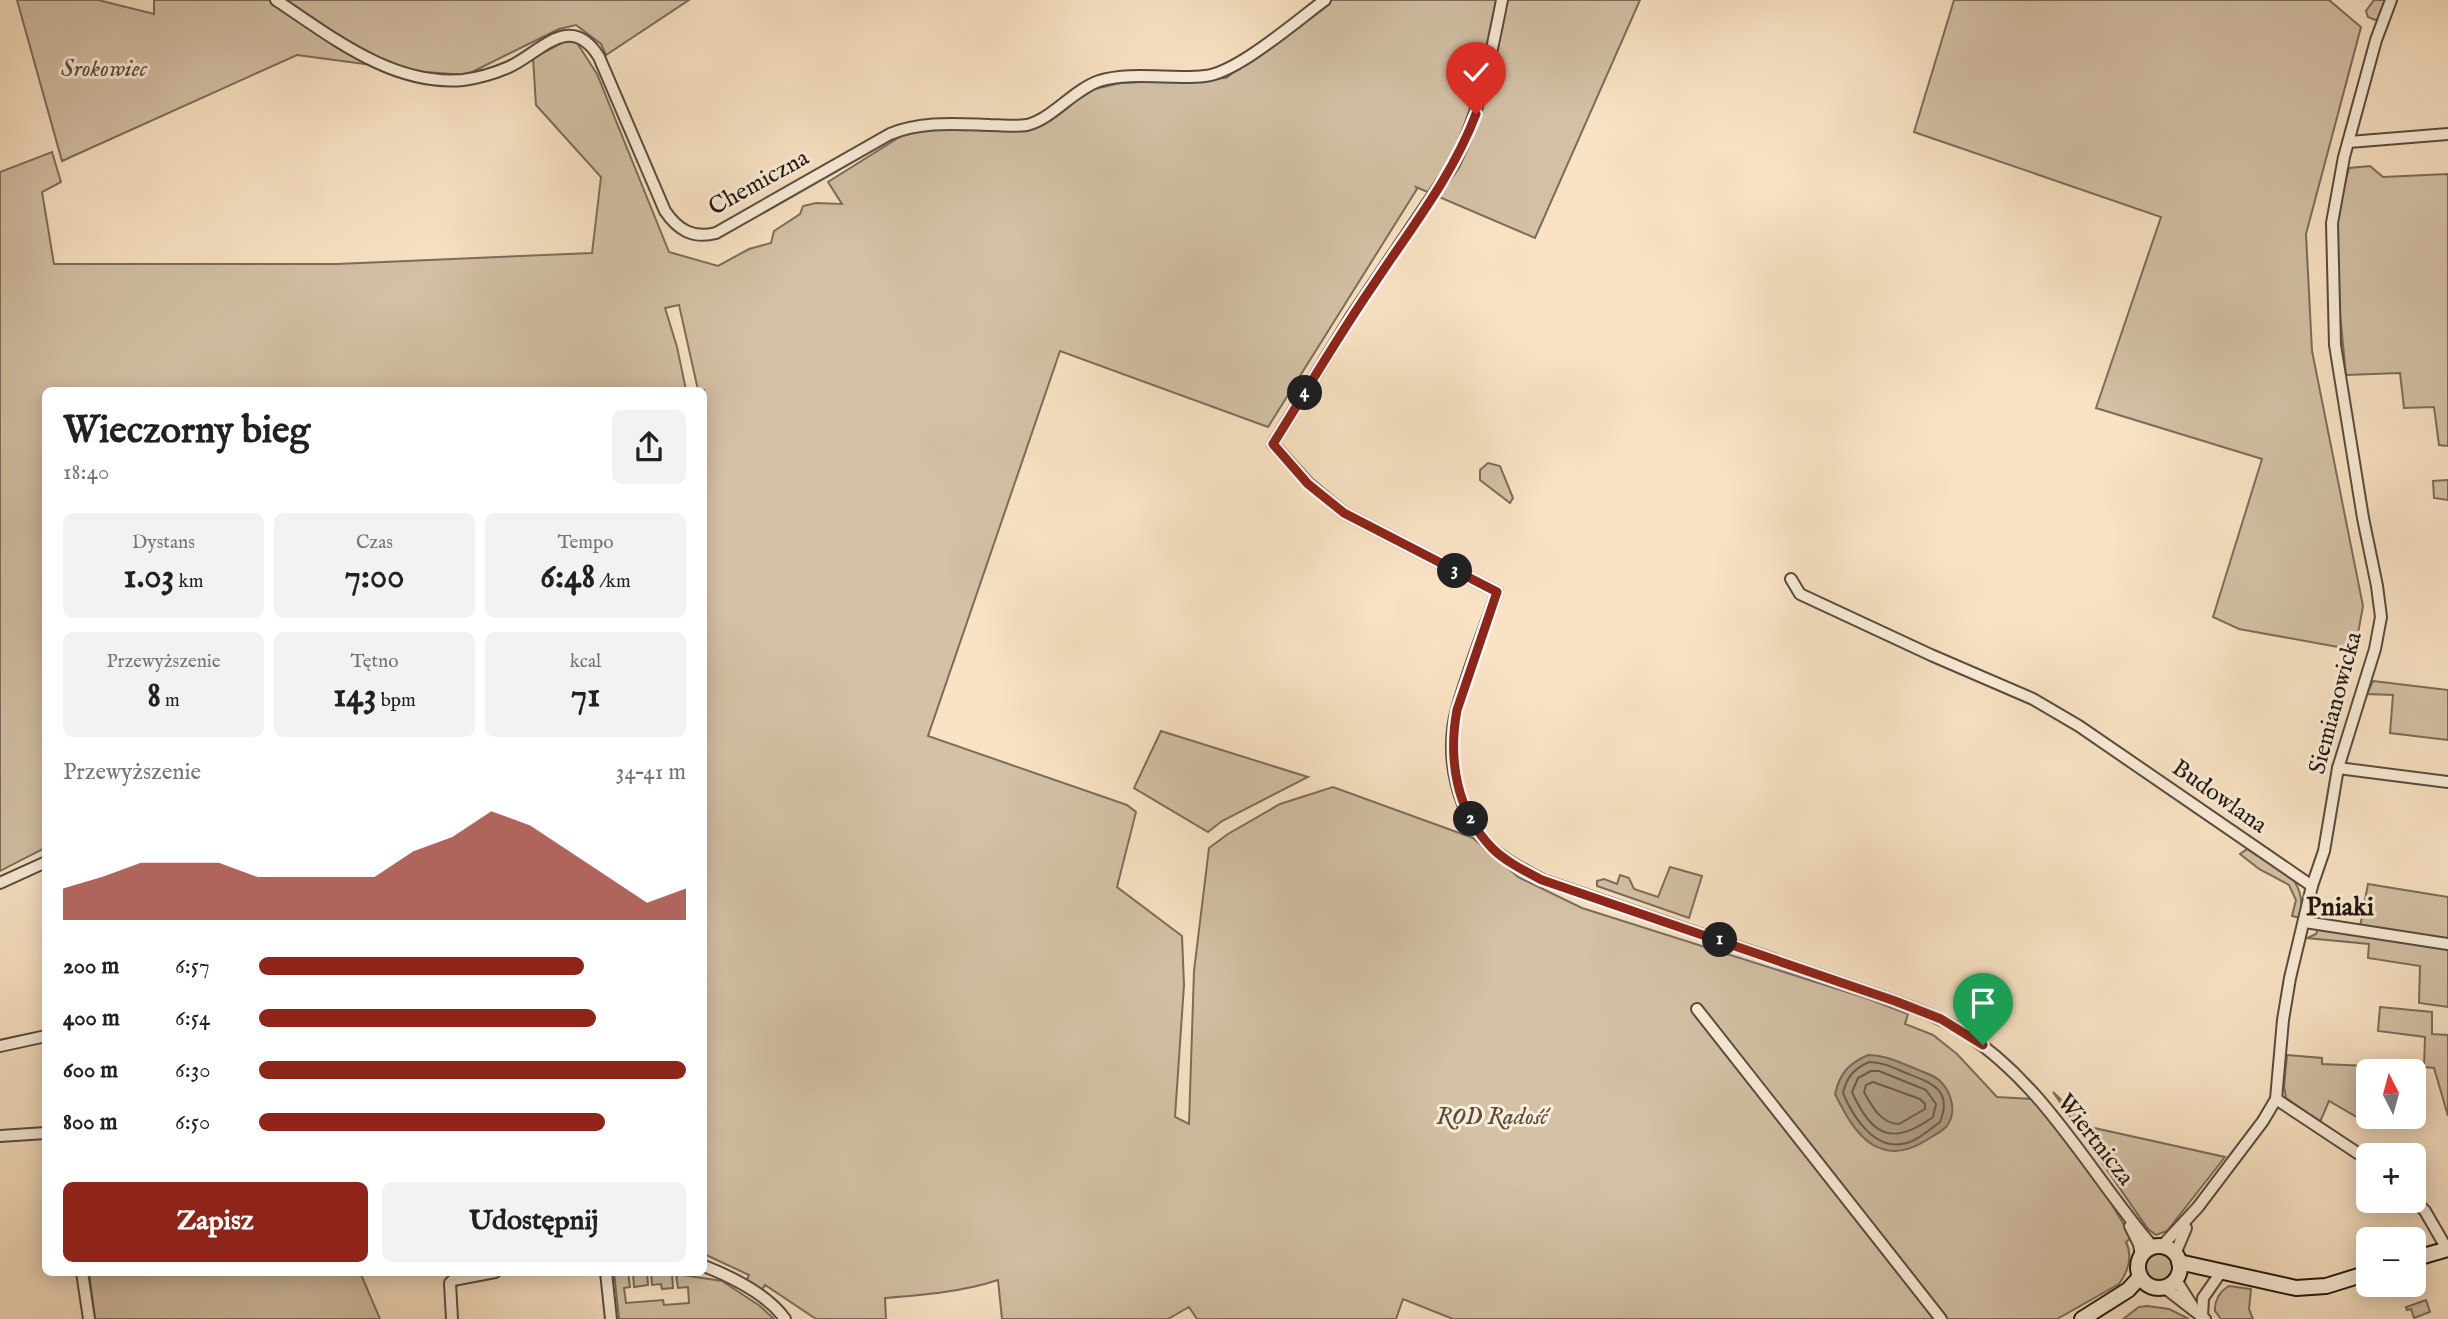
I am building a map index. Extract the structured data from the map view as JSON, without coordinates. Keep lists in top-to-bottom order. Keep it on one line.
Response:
{"streets":{"street":["Chemiczna","Siemianowicka","Budowlana","Wiertnicza"]},"crossings":[["Siemianowicka","Budowlana"],["Siemianowicka","Wiertnicza"]],"districts":["Pniaki"],"parks":["Srokowiec","ROD Radość"],"north":"top","page":{"pins":["4","3","2","1"],"heading":["Wieczorny bieg","18:40"],"stats":[["Dystans","1.03 km"],["Czas","7:00"],["Tempo","6:48 /km"],["Przewyższenie","8 m"],["Tętno","143 bpm"],["kcal","71"]],"chart":["Przewyższenie","34–41 m"],"list":[{"name":"200 m","note":"6:57"},{"name":"400 m","note":"6:54"},{"name":"600 m","note":"6:30"},{"name":"800 m","note":"6:50"}],"map_buttons":["+","−"],"buttons":["Zapisz","Udostępnij"]}}
